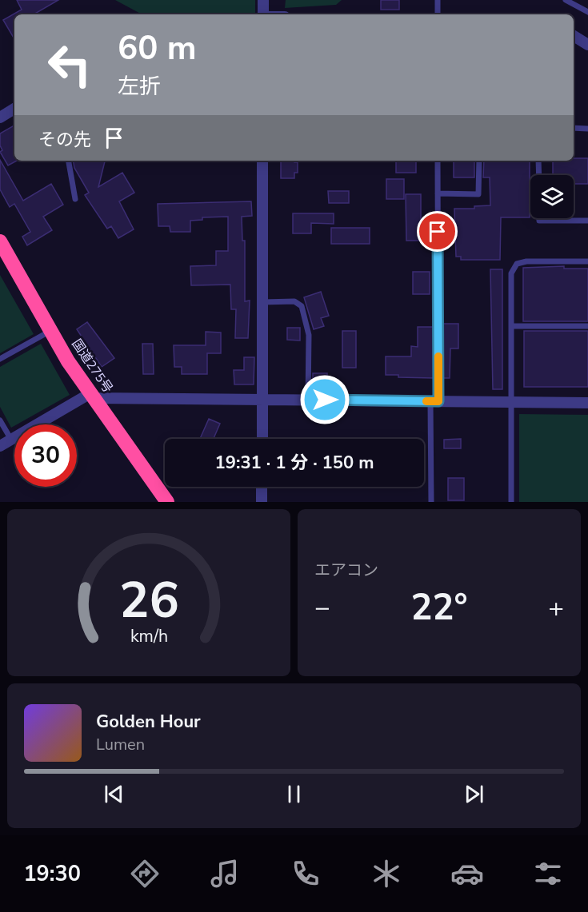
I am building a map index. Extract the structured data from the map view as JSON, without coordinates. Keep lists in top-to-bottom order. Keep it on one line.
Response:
{"streets":{"highway":["国道275号"]},"page":{"turn":["60 m","左折"],"then":"その先","limit":"30","trip":"19:31 · 1 分 · 150 m","tile":"エアコン","heat":["−","22°","+"],"song":["Golden Hour","Lumen"],"tabs":"19:30","gauge":["26","km/h"]}}
